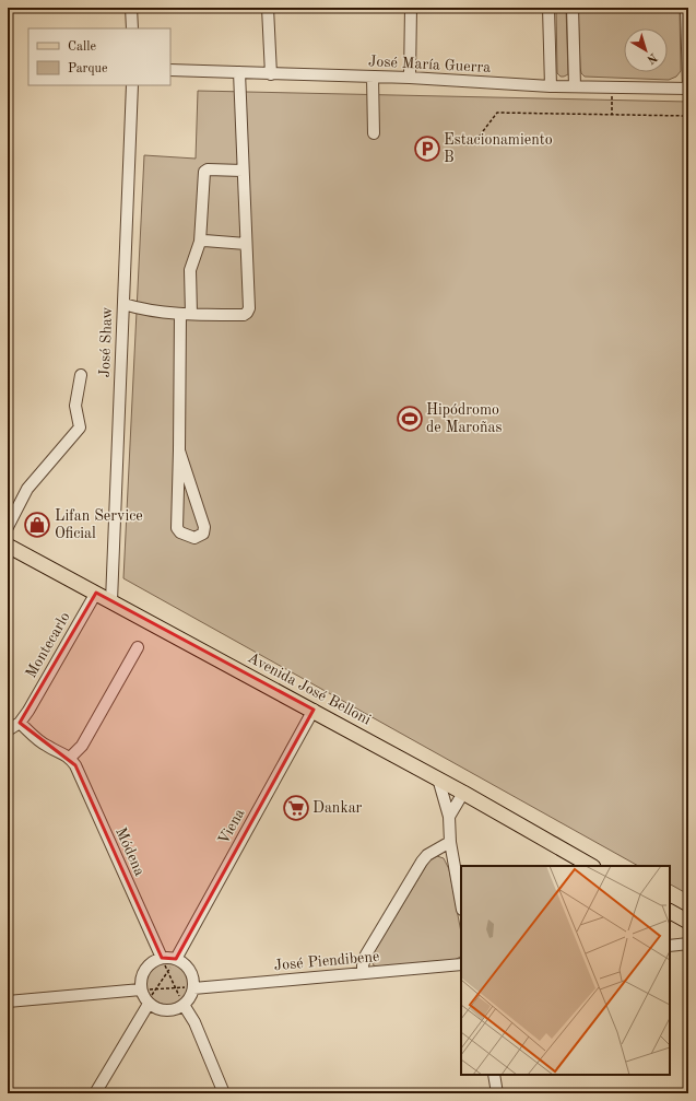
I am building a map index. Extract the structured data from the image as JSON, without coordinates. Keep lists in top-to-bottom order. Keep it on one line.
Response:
{"streets":{"main road":["Avenida José Belloni"],"street":["José María Guerra","José Shaw","Montecarlo","Viena","Módena","José Piendibene"]},"crossings":[["José Shaw","Avenida José Belloni"],["Montecarlo","Avenida José Belloni"],["Avenida José Belloni","Viena"]],"places":{"parking":["Estacionamiento B"],"sports":["Hipódromo de Maroñas"],"shop":["Lifan Service Oficial"],"supermarket":["Dankar"]},"legend":["Calle","Parque"],"north":"bottom right"}
